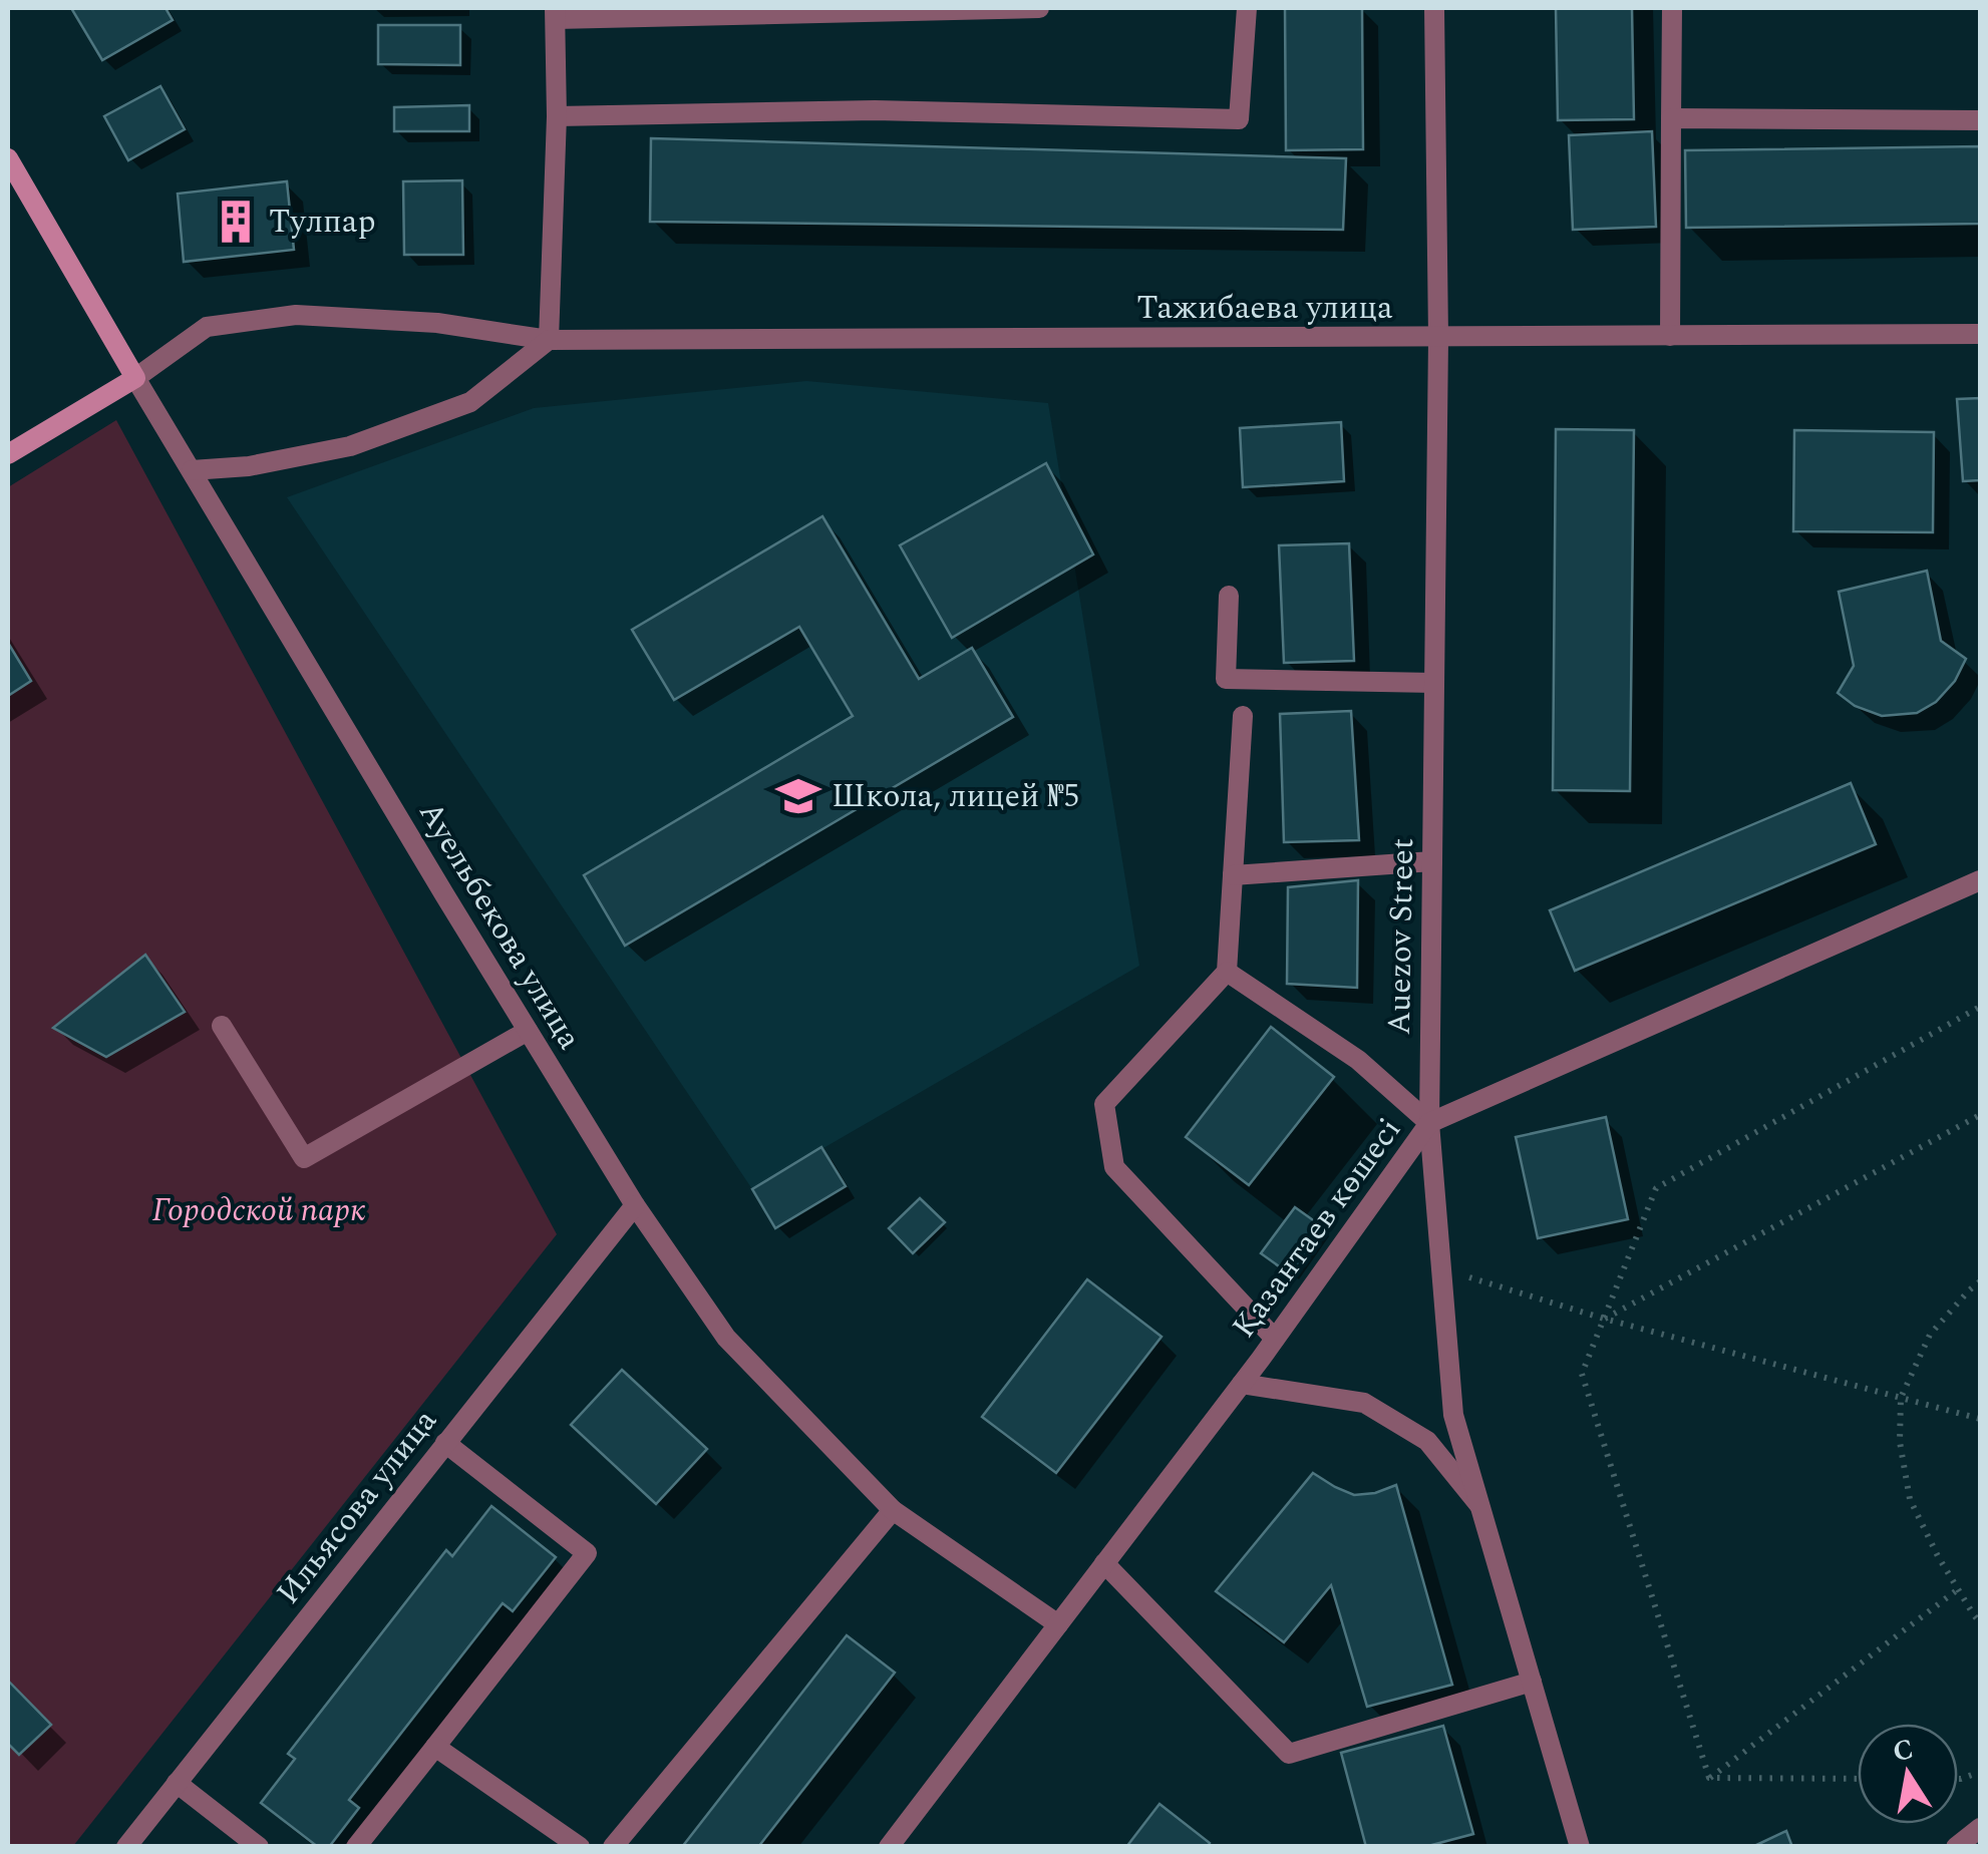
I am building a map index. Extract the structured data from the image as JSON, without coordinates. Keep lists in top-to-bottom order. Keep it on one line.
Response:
{"streets":{"street":["Тажибаева улица","Ауельбекова улица","Auezov Street","Қазантаев көшесі","Ильясова улица"]},"crossings":[["Тажибаева улица","Ауельбекова улица"],["Тажибаева улица","Auezov Street"],["Ауельбекова улица","Қазантаев көшесі"],["Ауельбекова улица","Ильясова улица"],["Auezov Street","Қазантаев көшесі"]],"parks":["Городской парк"],"places":{"building":["Тулпар"],"school or university":["Школа, лицей №5"]},"north":"top"}
